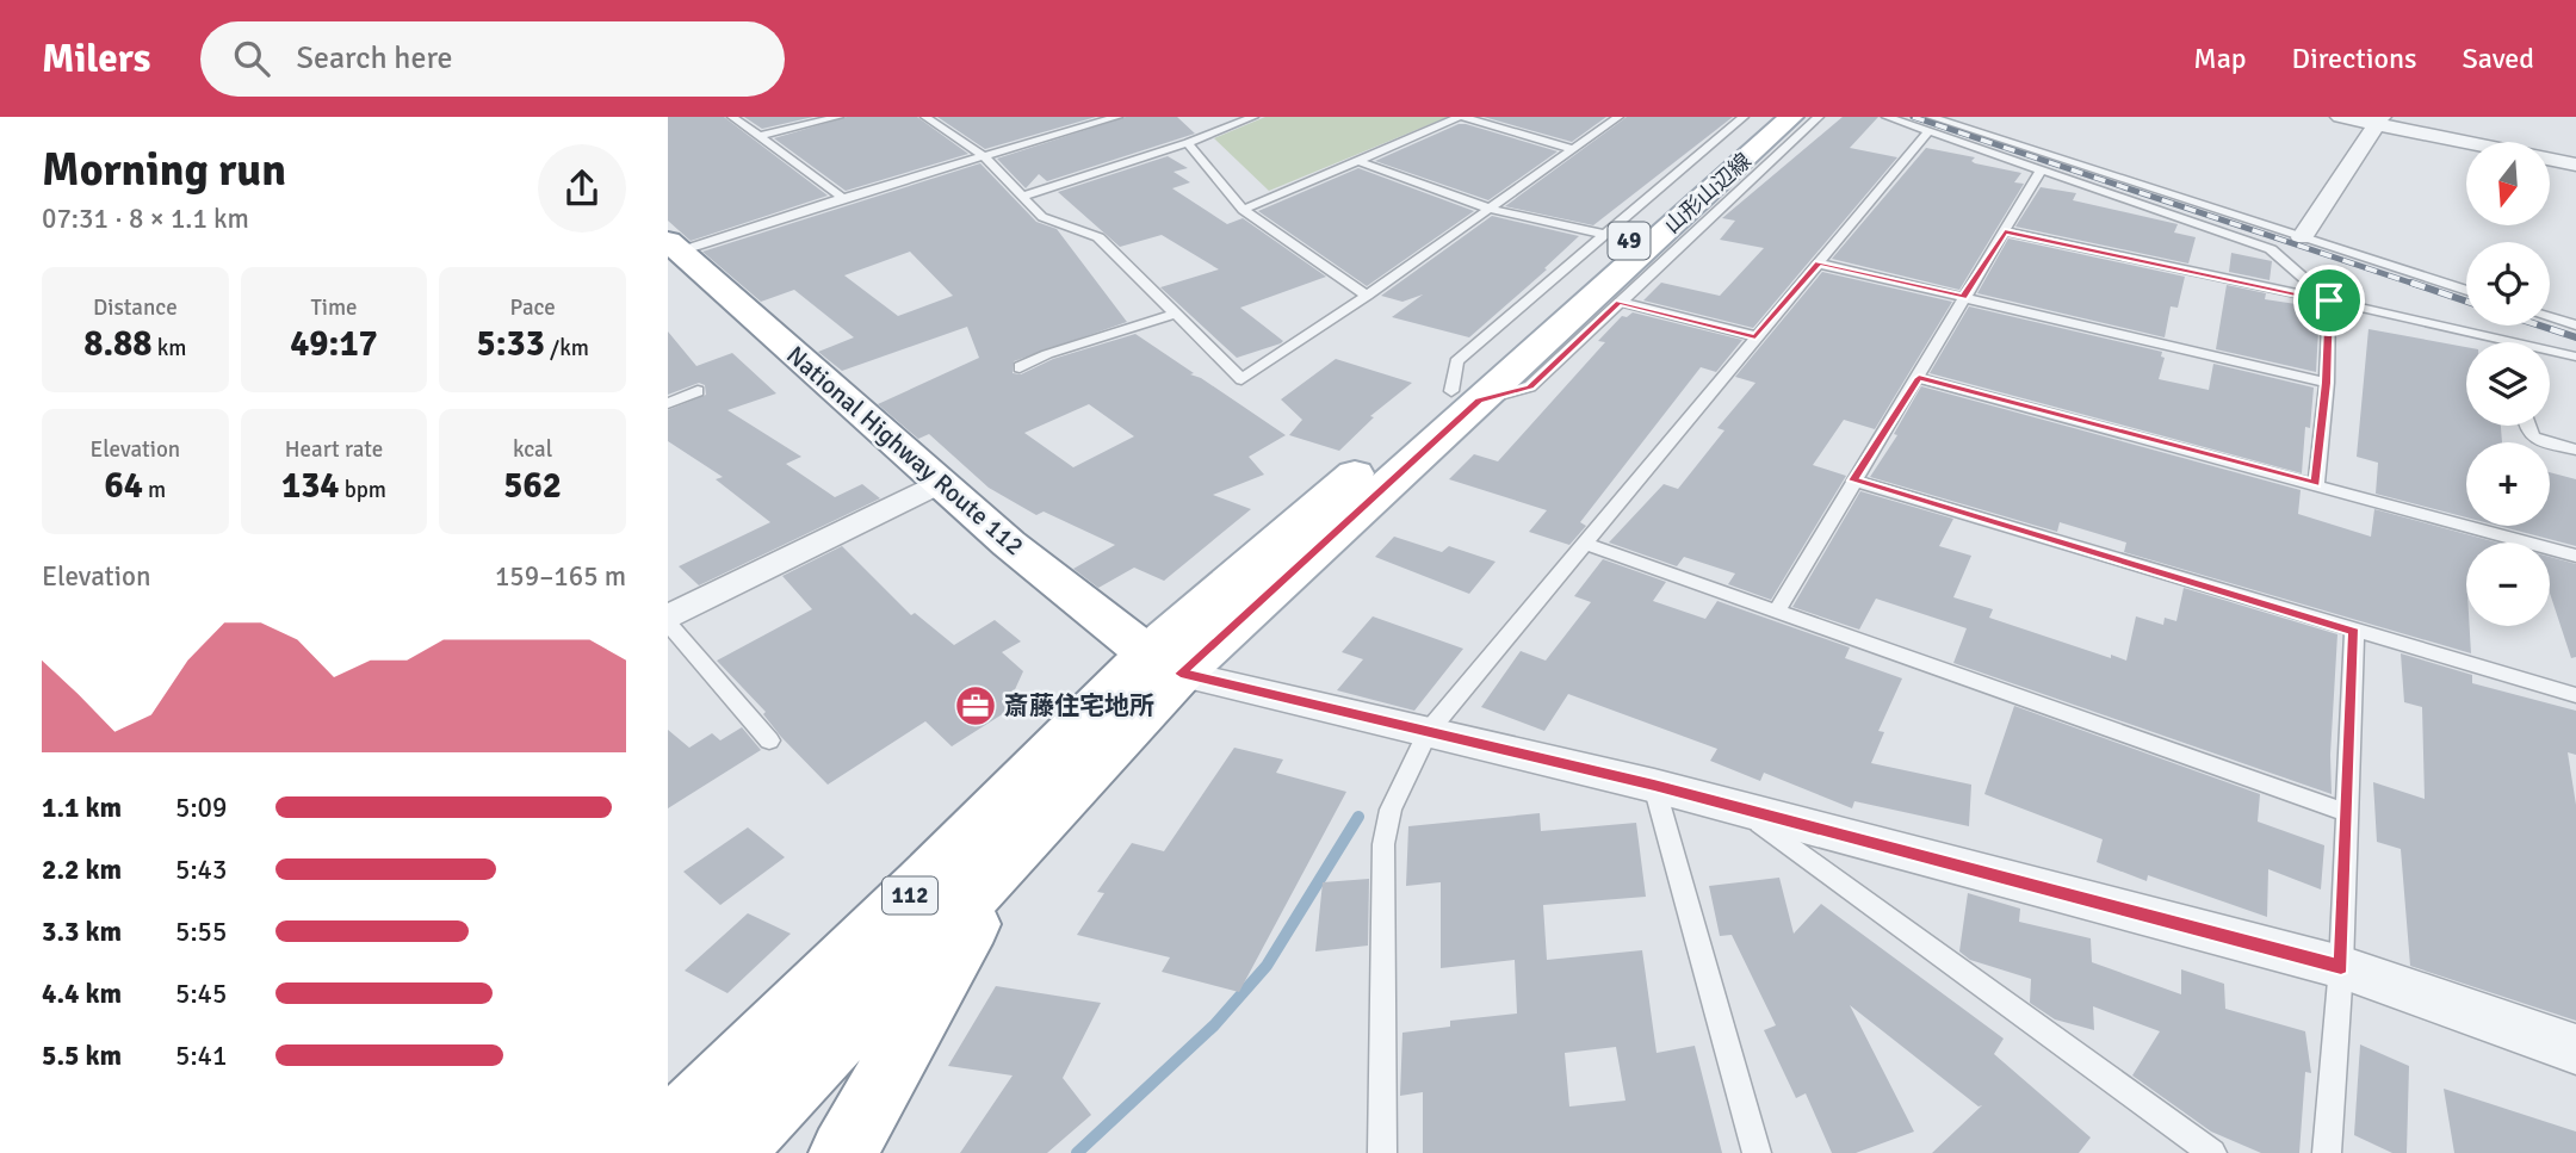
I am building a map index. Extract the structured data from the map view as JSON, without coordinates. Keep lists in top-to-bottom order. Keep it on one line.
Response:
{"streets":{"main road":["山形山辺線","49","National Highway Route 112","112"]},"crossings":[["山形山辺線","National Highway Route 112"],["山形山辺線","112"],["National Highway Route 112","112"]],"places":{"office":["斎藤住宅地所"]},"north":"bottom","page":{"header":"Milers","search":"Search here","nav":["Map","Directions","Saved"],"heading":["Morning run","07:31 · 8 × 1.1 km"],"map_buttons":["+","−"],"stats":[["Distance","8.88 km"],["Time","49:17"],["Pace","5:33 /km"],["Elevation","64 m"],["Heart rate","134 bpm"],["kcal","562"]],"chart":["Elevation","159–165 m"],"list":[{"name":"1.1 km","note":"5:09"},{"name":"2.2 km","note":"5:43"},{"name":"3.3 km","note":"5:55"},{"name":"4.4 km","note":"5:45"},{"name":"5.5 km","note":"5:41"}]}}
